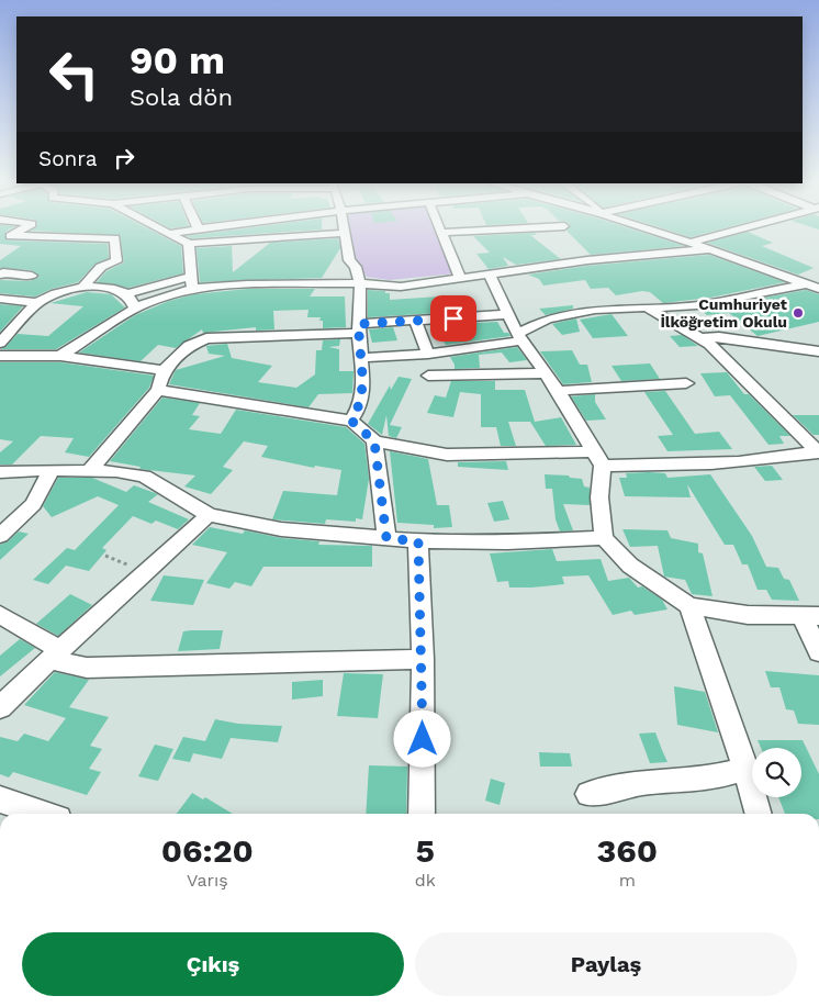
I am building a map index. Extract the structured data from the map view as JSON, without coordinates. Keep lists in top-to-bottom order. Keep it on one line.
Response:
{"places":["Cumhuriyet İlköğretim Okulu"],"page":{"turn":["90 m","Sola dön"],"then":"Sonra","eta":["06:20","Varış","5","dk","360","m"],"buttons":["Çıkış","Paylaş"]}}
